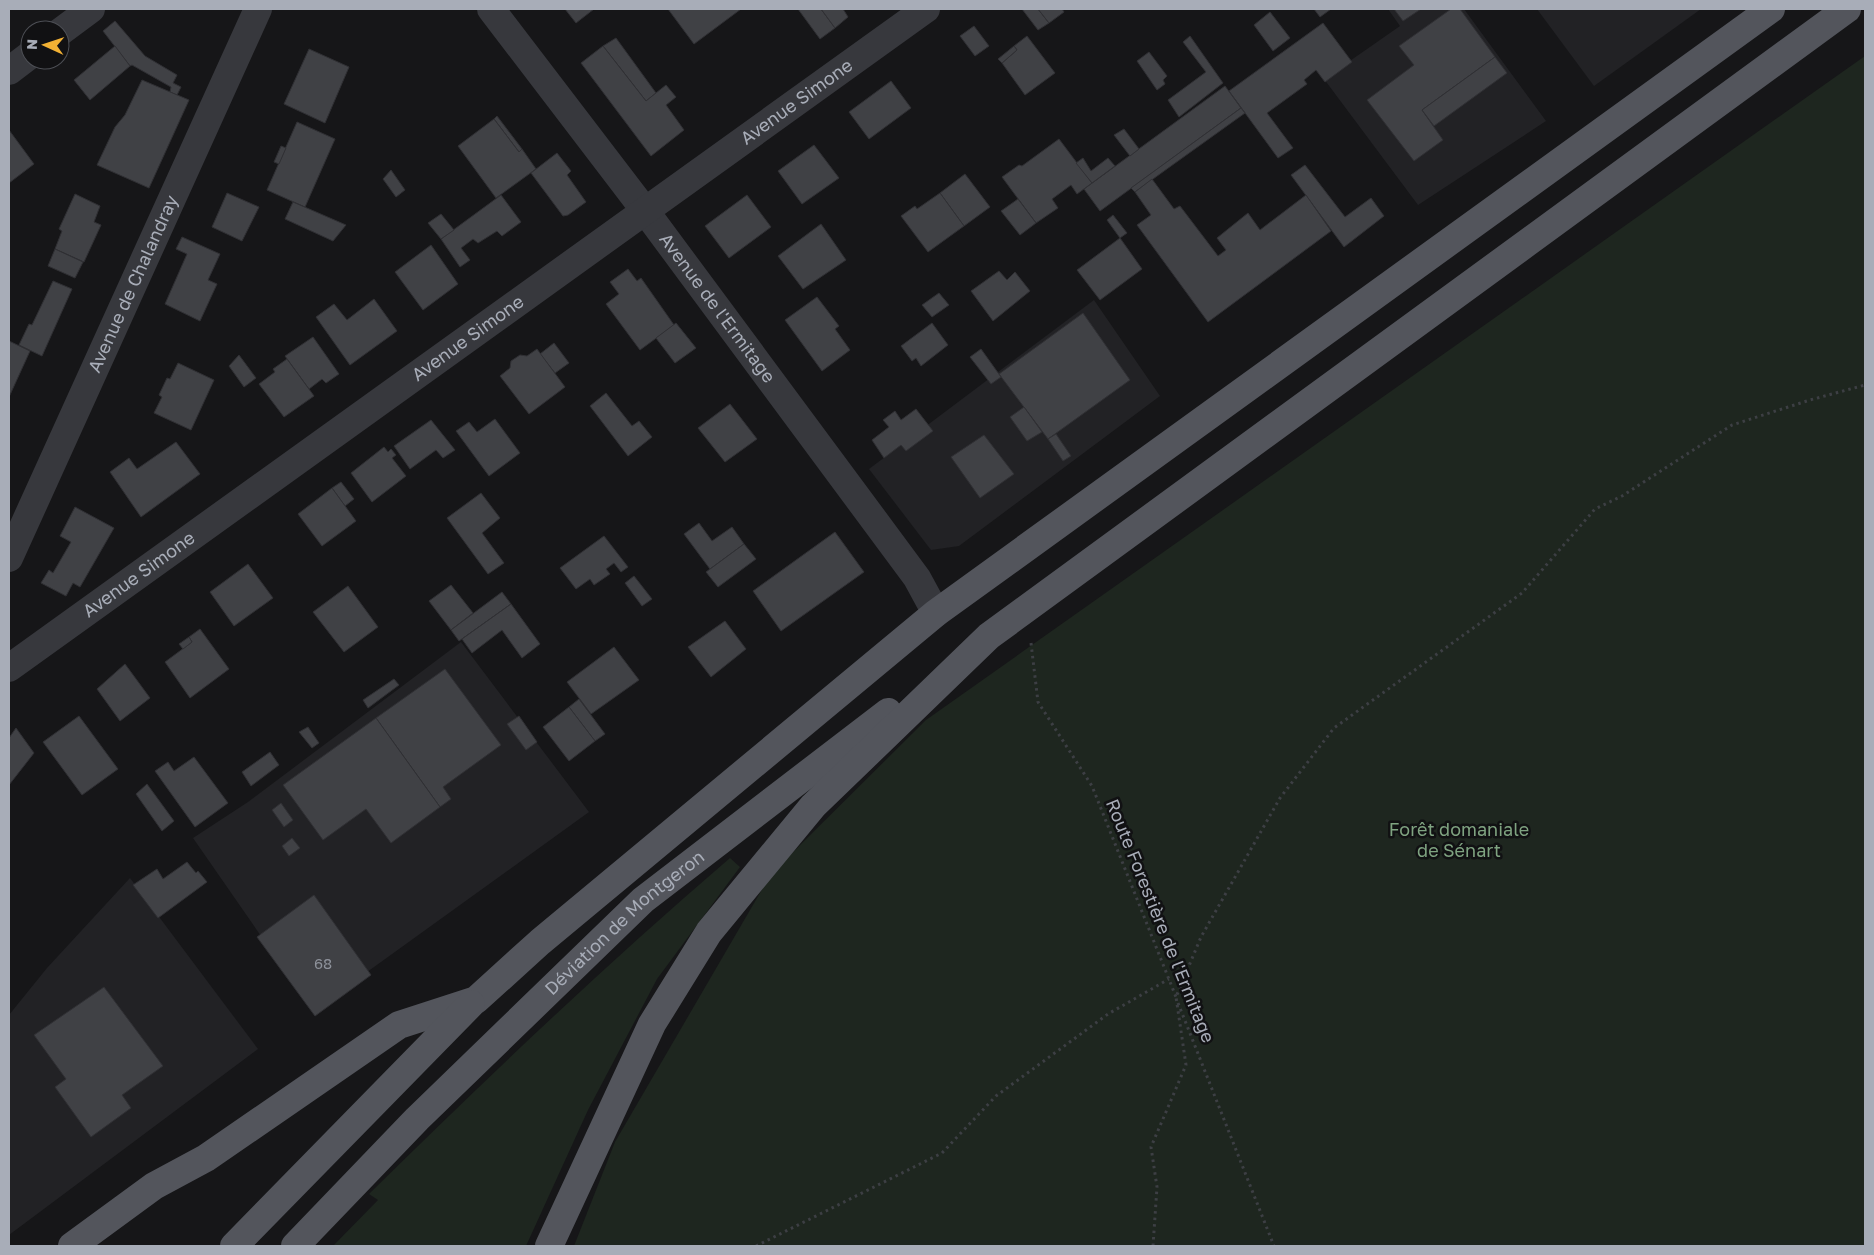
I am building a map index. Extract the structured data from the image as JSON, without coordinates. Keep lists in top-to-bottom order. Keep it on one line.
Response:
{"streets":{"main road":["Déviation de Montgeron"],"street":["Avenue Simone","Avenue de Chalandray","Avenue de l'Ermitage"],"path":["Route Forestière de l'Ermitage"]},"crossings":[["Avenue Simone","Avenue de l'Ermitage"]],"parks":["Forêt domaniale de Sénart"],"house_numbers":["68"],"north":"left"}
